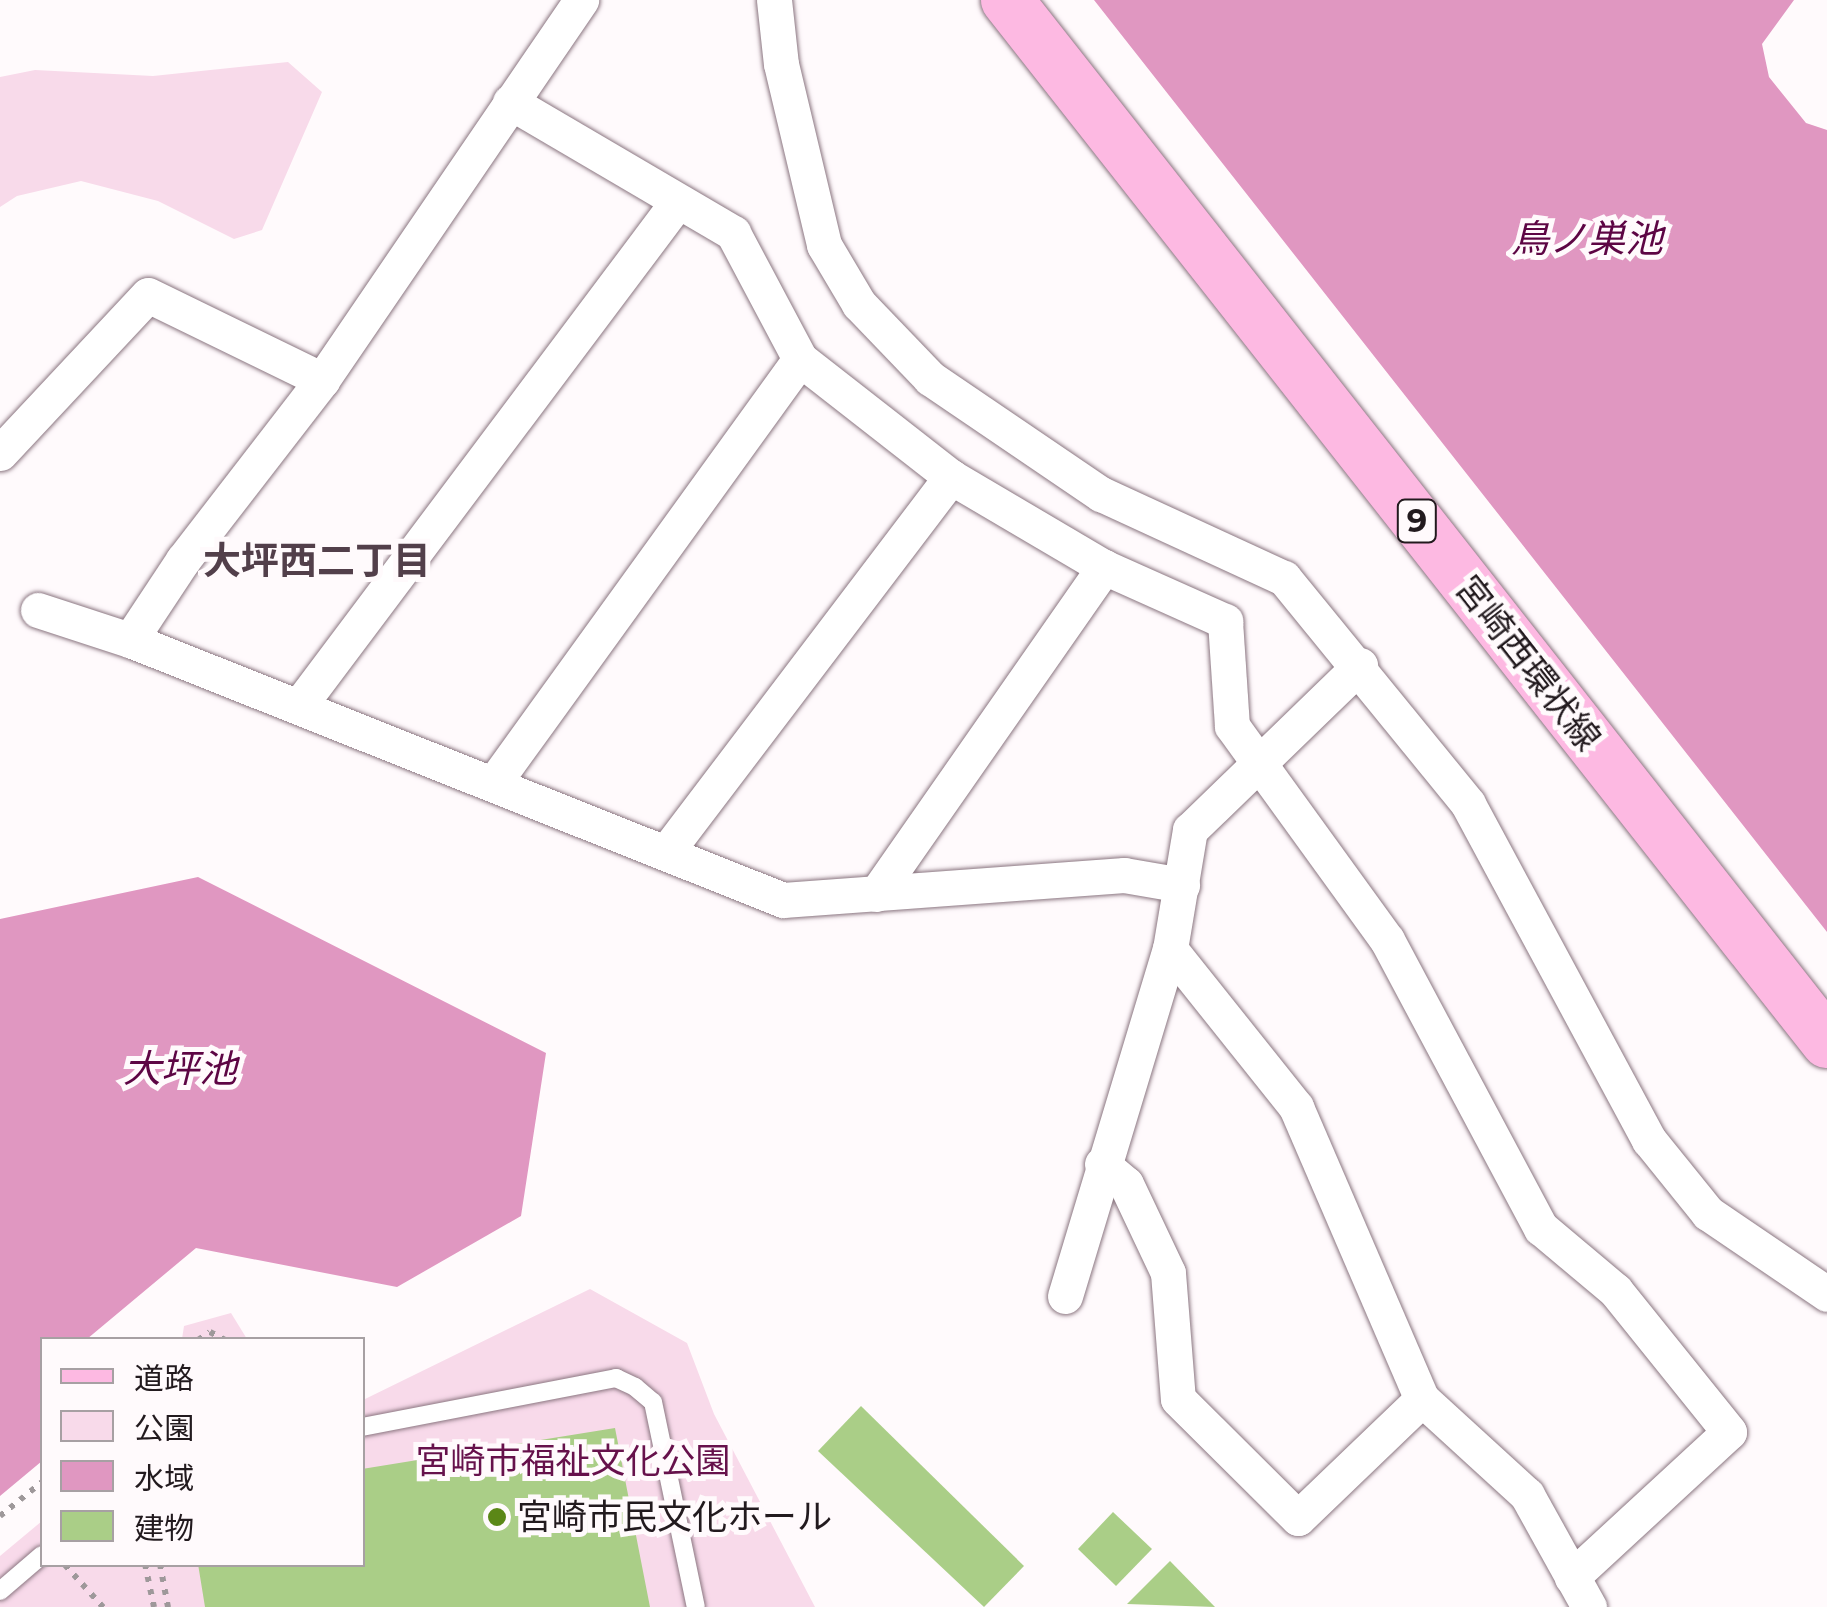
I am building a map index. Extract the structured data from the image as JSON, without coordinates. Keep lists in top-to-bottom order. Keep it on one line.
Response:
{"streets":{"main road":["9","宮崎西環状線"]},"districts":["大坪西二丁目"],"water":["鳥ノ巣池","大坪池"],"parks":["宮崎市福祉文化公園"],"places":["宮崎市民文化ホール"],"legend":["道路","公園","水域","建物"]}
